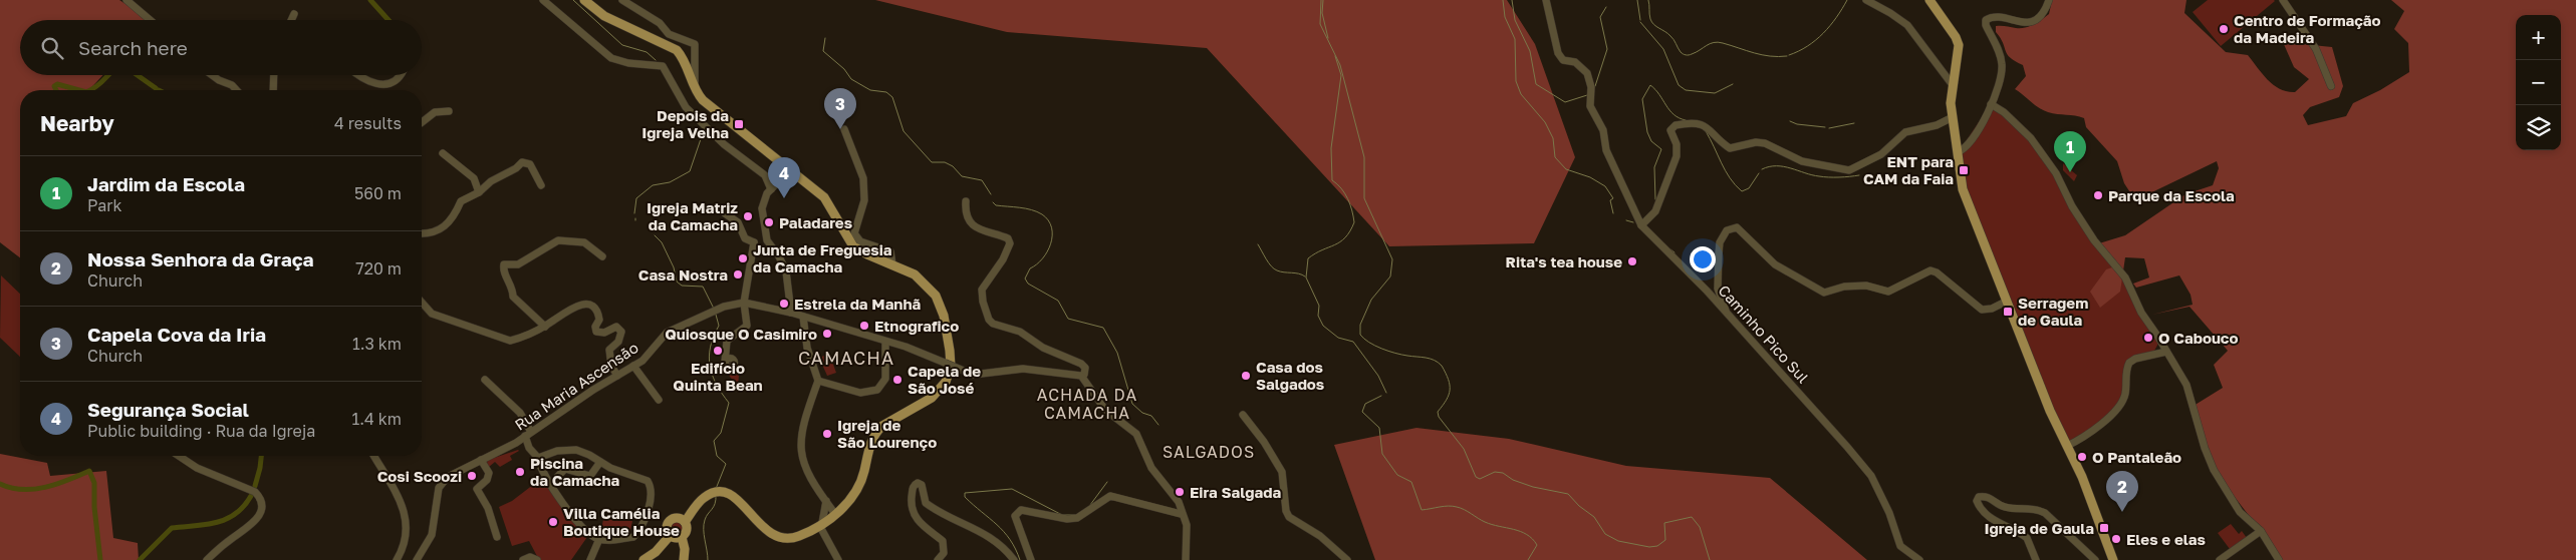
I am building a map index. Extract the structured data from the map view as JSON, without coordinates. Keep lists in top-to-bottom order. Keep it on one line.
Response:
{"streets":{"street":["Caminho Pico Sul","Rua Maria Ascensão"]},"districts":["CAMACHA","ACHADA DA CAMACHA","SALGADOS"],"places":{"other":["Centro de Formação da Madeira","Parque da Escola","Igreja Matriz da Camacha","Paladares","Junta de Freguesia da Camacha","Rita's tea house","Casa Nostra","Estrela da Manhã","Etnografico","Quiosque O Casimiro","O Cabouco","Edifício Quinta Bean","Casa dos Salgados","Capela de São José","Igreja de São Lourenço","O Pantaleão","Piscina da Camacha","Cosi Scoozi","Eira Salgada","Villa Camélia Boutique House","Eles e elas"],"transit":["Depois da Igreja Velha","ENT para CAM da Faia","Serragem de Gaula","Igreja de Gaula"]},"page":{"map_buttons":["+","−"],"search":"Search here","pins":["3","1","4","2"],"heading":["Nearby","4 results"],"list":[{"mark":"1","name":"Jardim da Escola","note":"Park","value":"560 m"},{"mark":"2","name":"Nossa Senhora da Graça","note":"Church","value":"720 m"},{"mark":"3","name":"Capela Cova da Iria","note":"Church","value":"1.3 km"},{"mark":"4","name":"Segurança Social","note":"Public building · Rua da Igreja","value":"1.4 km"}]}}
